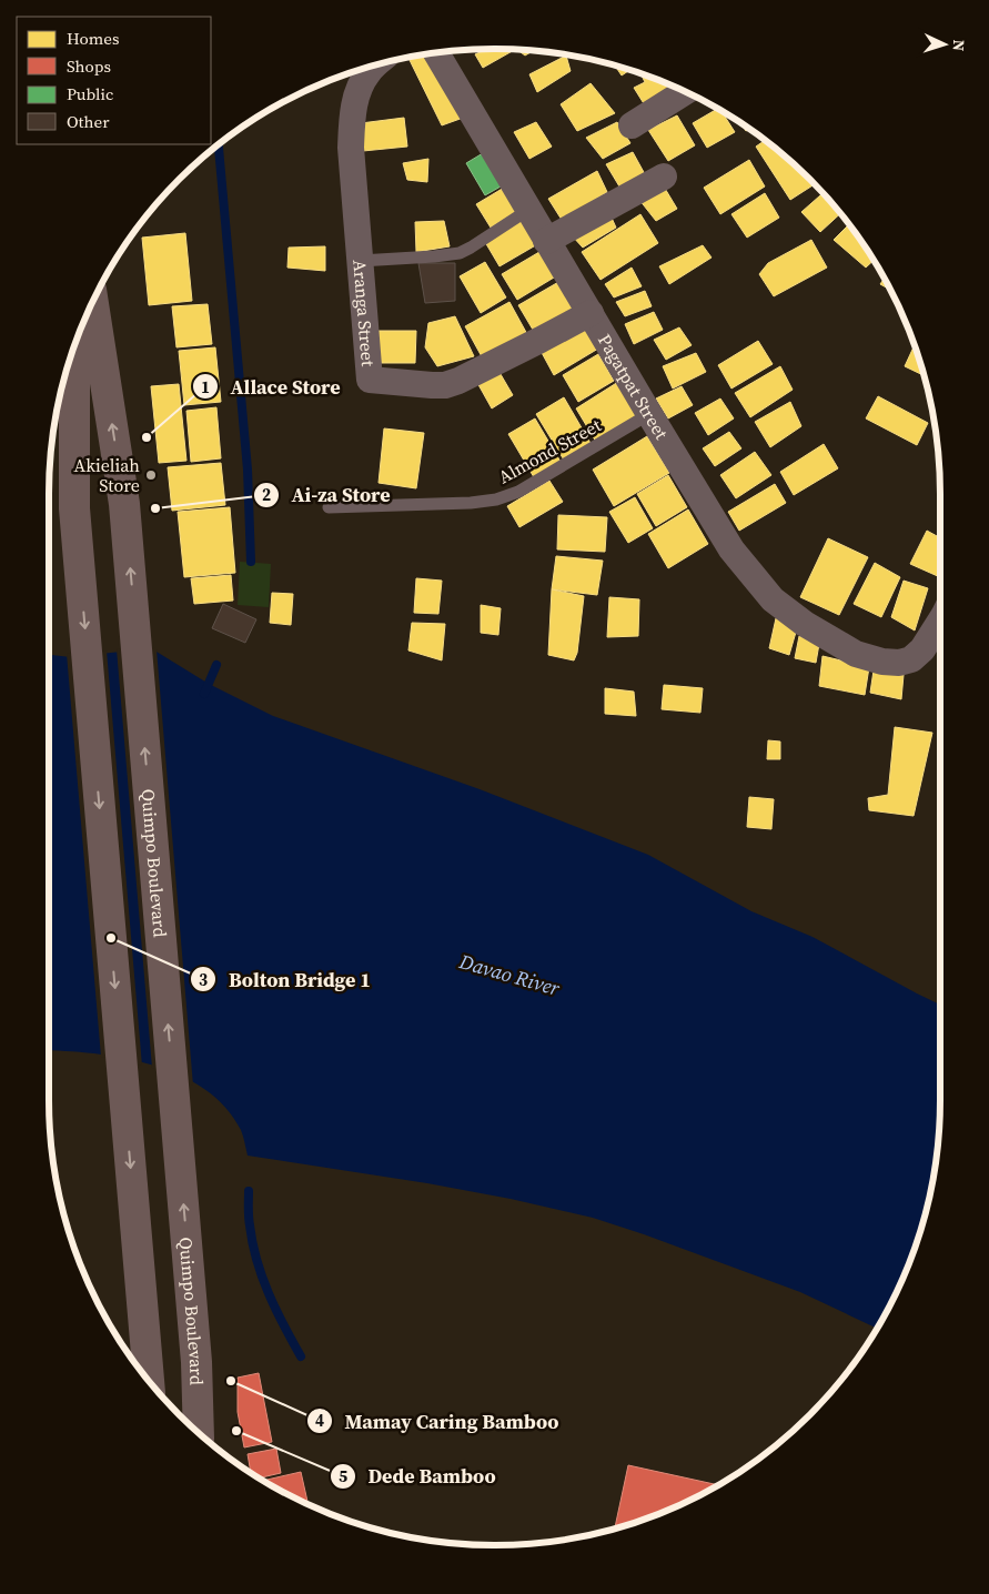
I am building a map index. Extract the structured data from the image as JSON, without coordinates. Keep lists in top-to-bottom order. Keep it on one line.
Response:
{"streets":{"main road":["Quimpo Boulevard"],"street":["Aranga Street","Pagatpat Street"],"lane":["Almond Street"]},"crossings":[["Aranga Street","Pagatpat Street"],["Pagatpat Street","Almond Street"]],"water":["Davao River"],"places":["Allace Store","Akieliah Store","Ai-za Store","Bolton Bridge 1","Mamay Caring Bamboo","Dede Bamboo"],"legend":["Homes","Shops","Public","Other"],"north":"right"}
